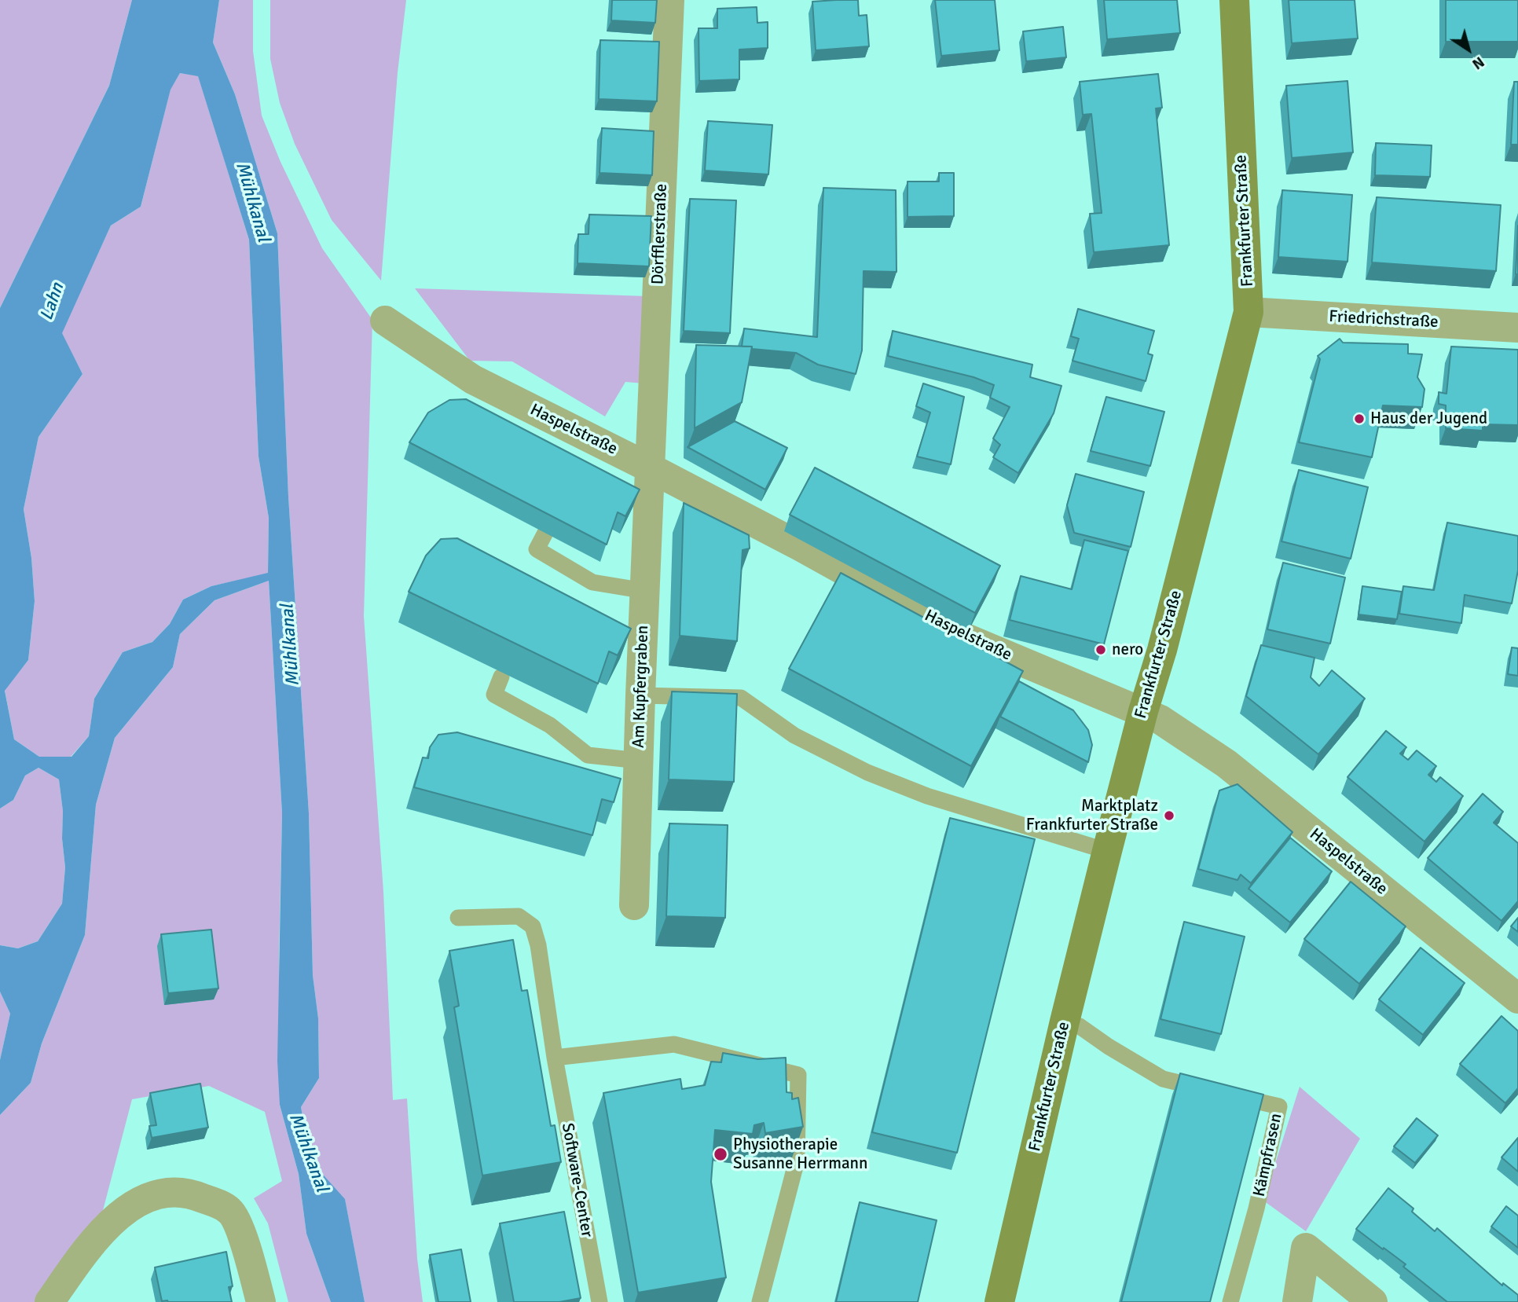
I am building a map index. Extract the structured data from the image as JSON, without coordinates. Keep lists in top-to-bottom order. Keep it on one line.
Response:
{"streets":{"street":["Frankfurter Straße","Dörfflerstraße","Friedrichstraße","Haspelstraße","Am Kupfergraben"],"lane":["Kämpfrasen","Software-Center"]},"crossings":[["Frankfurter Straße","Friedrichstraße"],["Frankfurter Straße","Haspelstraße"],["Frankfurter Straße","Kämpfrasen"],["Dörfflerstraße","Haspelstraße"],["Dörfflerstraße","Am Kupfergraben"],["Haspelstraße","Am Kupfergraben"]],"water":["Mühlkanal","Lahn"],"places":["Haus der Jugend","nero","Marktplatz Frankfurter Straße","Physiotherapie Susanne Herrmann"],"north":"bottom right"}
